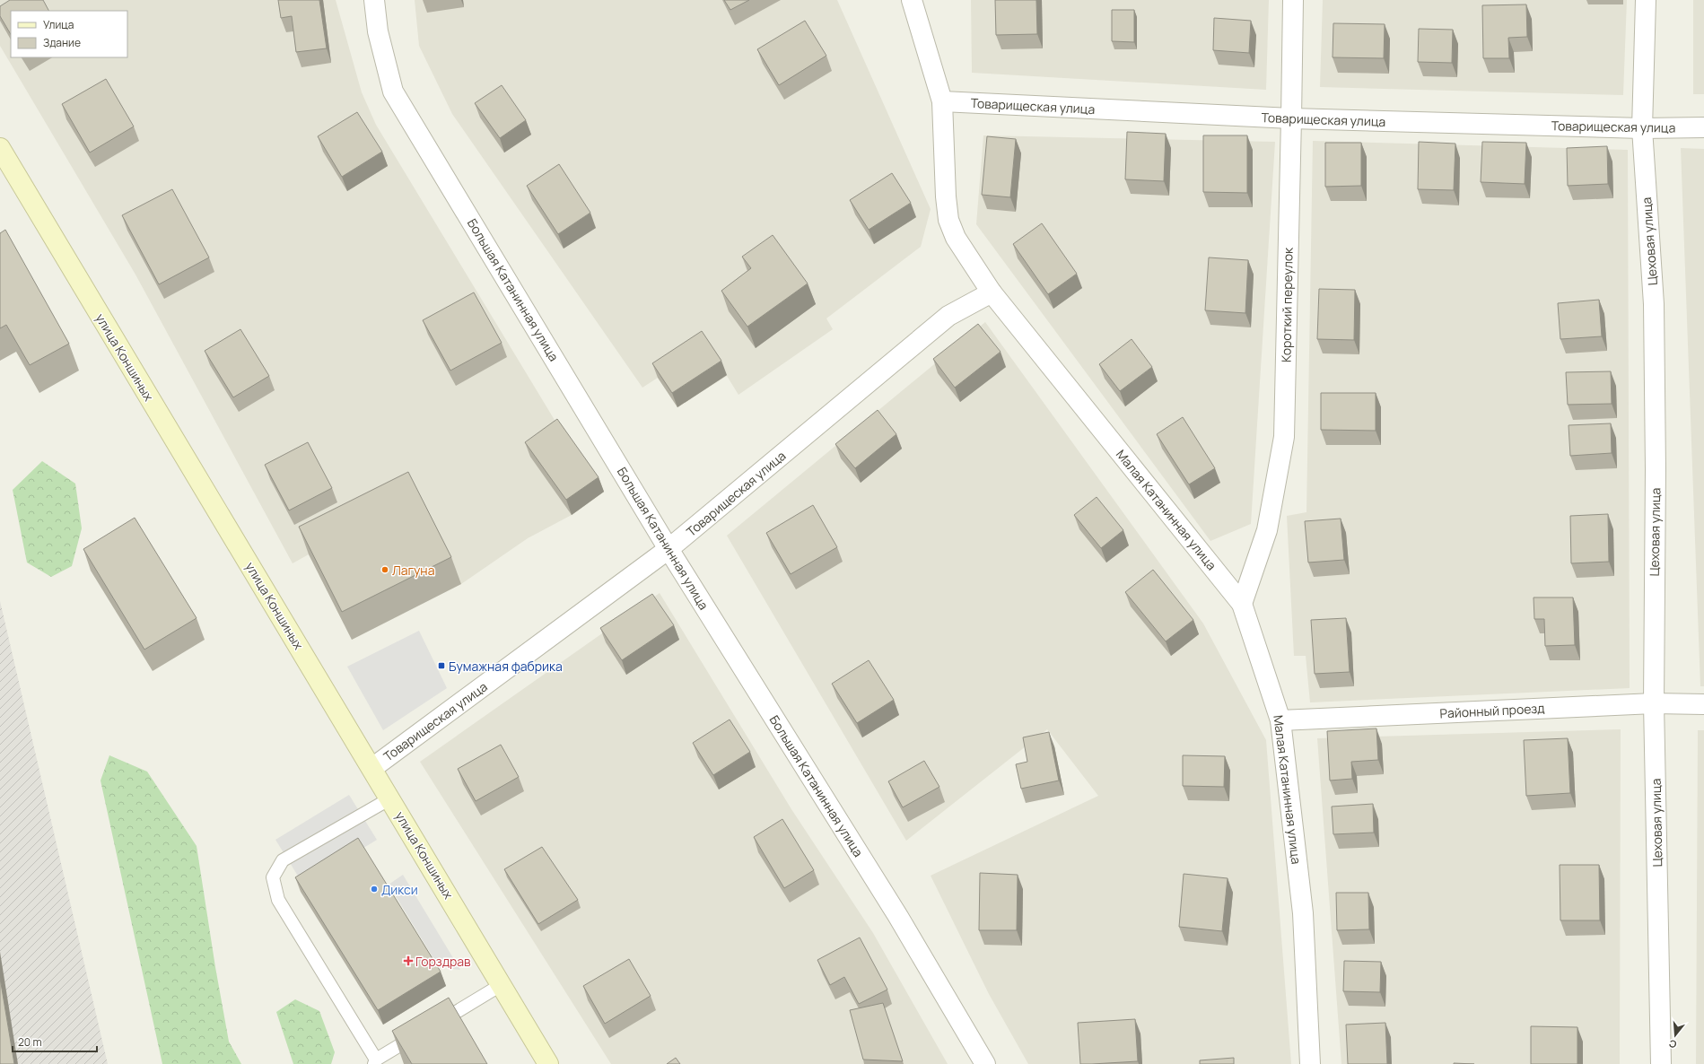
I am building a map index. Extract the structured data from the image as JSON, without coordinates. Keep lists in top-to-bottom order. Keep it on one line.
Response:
{"streets":{"main road":["улица Коншиных"],"street":["Товарищеская улица","Цеховая улица","Большая Катанинная улица","Короткий переулок","Малая Катанинная улица","Районный проезд"]},"crossings":[["Товарищеская улица","Цеховая улица"],["Товарищеская улица","Большая Катанинная улица"],["Товарищеская улица","Короткий переулок"],["Товарищеская улица","улица Коншиных"],["Товарищеская улица","Малая Катанинная улица"],["Цеховая улица","Районный проезд"],["Короткий переулок","Малая Катанинная улица"],["Малая Катанинная улица","Районный проезд"]],"places":{"other":["Лагуна","Дикси"],"transit":["Бумажная фабрика"],"health":["Горздрав"]},"legend":["Улица","Здание"],"scale_bar":"20 m","north":"bottom"}
